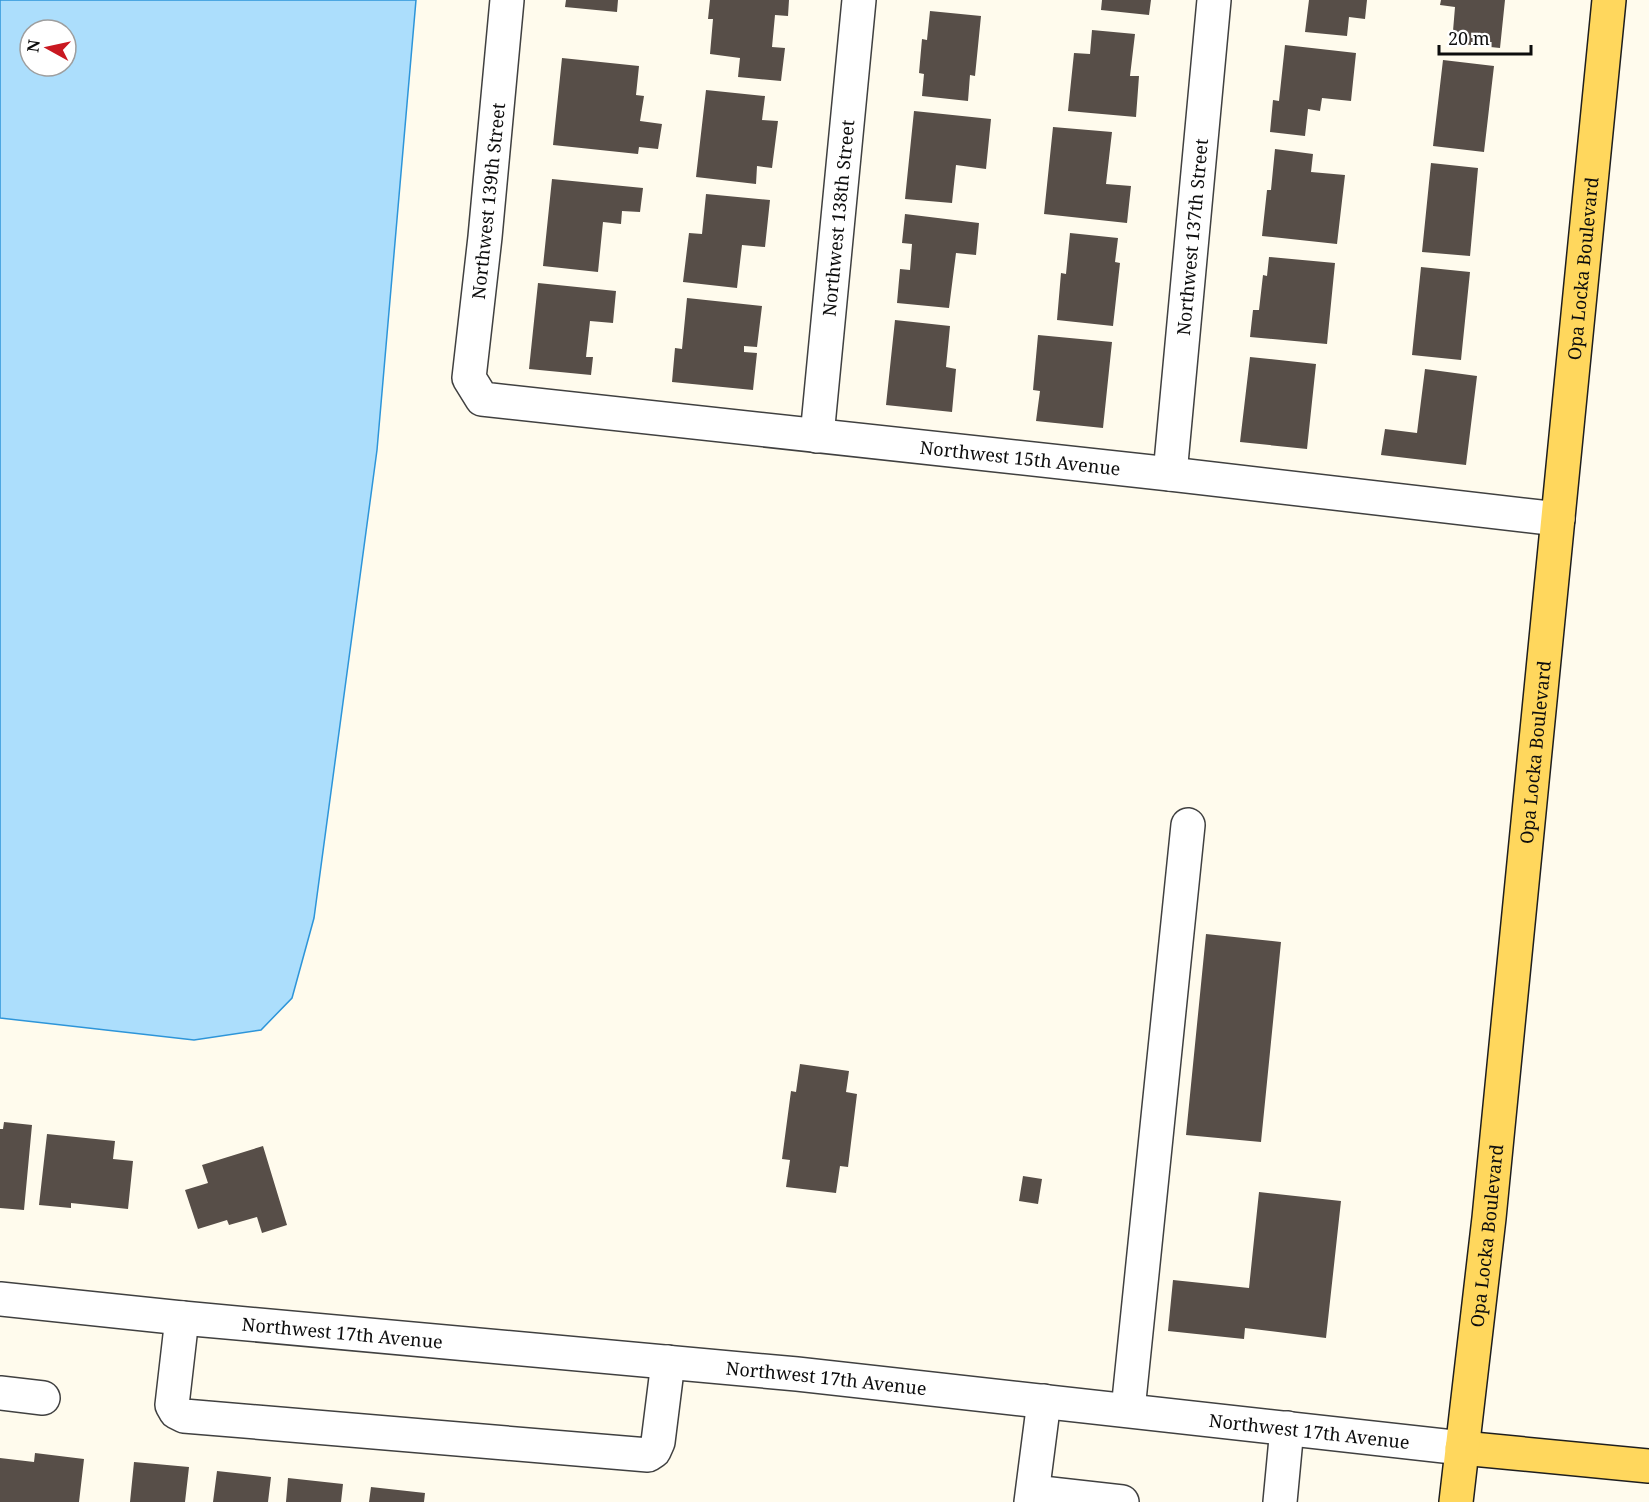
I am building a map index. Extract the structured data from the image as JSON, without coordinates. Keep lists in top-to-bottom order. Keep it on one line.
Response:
{"streets":{"main road":["Opa Locka Boulevard","Northwest 17th Avenue"],"street":["Northwest 139th Street","Northwest 138th Street","Northwest 137th Street","Northwest 15th Avenue"]},"crossings":[["Northwest 139th Street","Northwest 15th Avenue"],["Northwest 138th Street","Northwest 15th Avenue"],["Northwest 137th Street","Northwest 15th Avenue"],["Opa Locka Boulevard","Northwest 15th Avenue"],["Opa Locka Boulevard","Northwest 17th Avenue"]],"scale_bar":"20 m","north":"left"}
